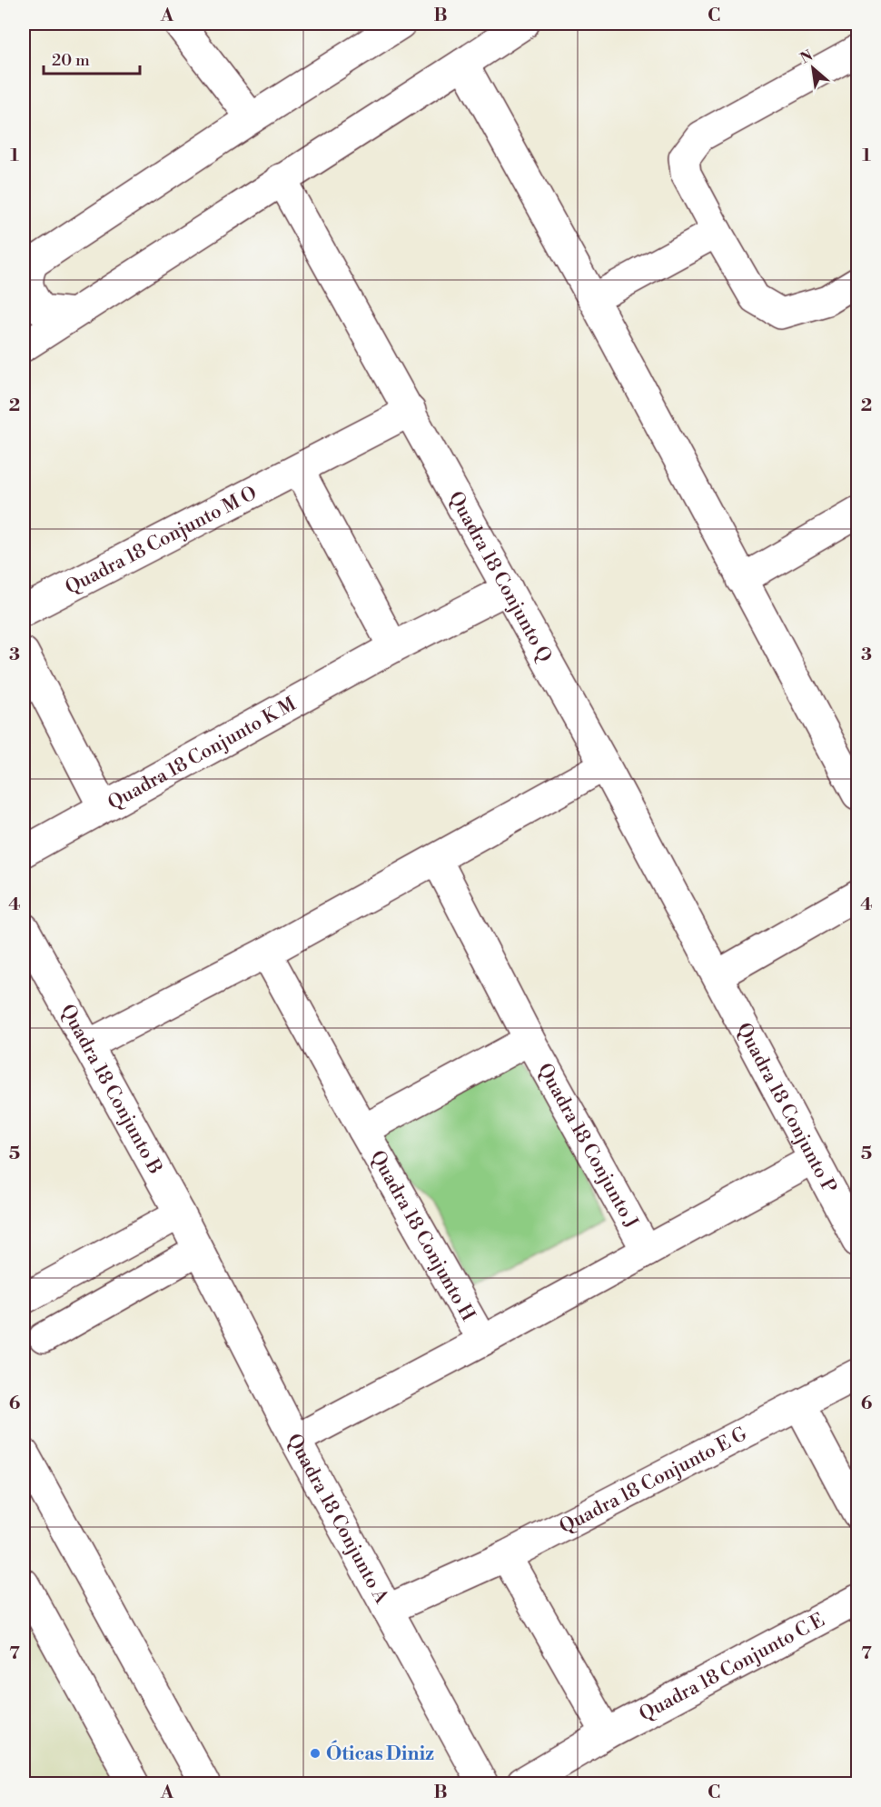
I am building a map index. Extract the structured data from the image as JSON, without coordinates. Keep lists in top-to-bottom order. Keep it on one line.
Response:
{"streets":{"street":["Quadra 18 Conjunto M O","Quadra 18 Conjunto Q","Quadra 18 Conjunto K M","Quadra 18 Conjunto B","Quadra 18 Conjunto P","Quadra 18 Conjunto J","Quadra 18 Conjunto H","Quadra 18 Conjunto E G","Quadra 18 Conjunto A","Quadra 18 Conjunto C E"]},"crossings":[["Quadra 18 Conjunto M O","Quadra 18 Conjunto Q"],["Quadra 18 Conjunto Q","Quadra 18 Conjunto K M"],["Quadra 18 Conjunto Q","Quadra 18 Conjunto P"],["Quadra 18 Conjunto B","Quadra 18 Conjunto A"],["Quadra 18 Conjunto E G","Quadra 18 Conjunto A"]],"places":["Óticas Diniz"],"scale_bar":"20 m","north":"top left","grid":{"columns":["A","B","C"],"rows":["1","2","3","4","5","6","7"]}}
